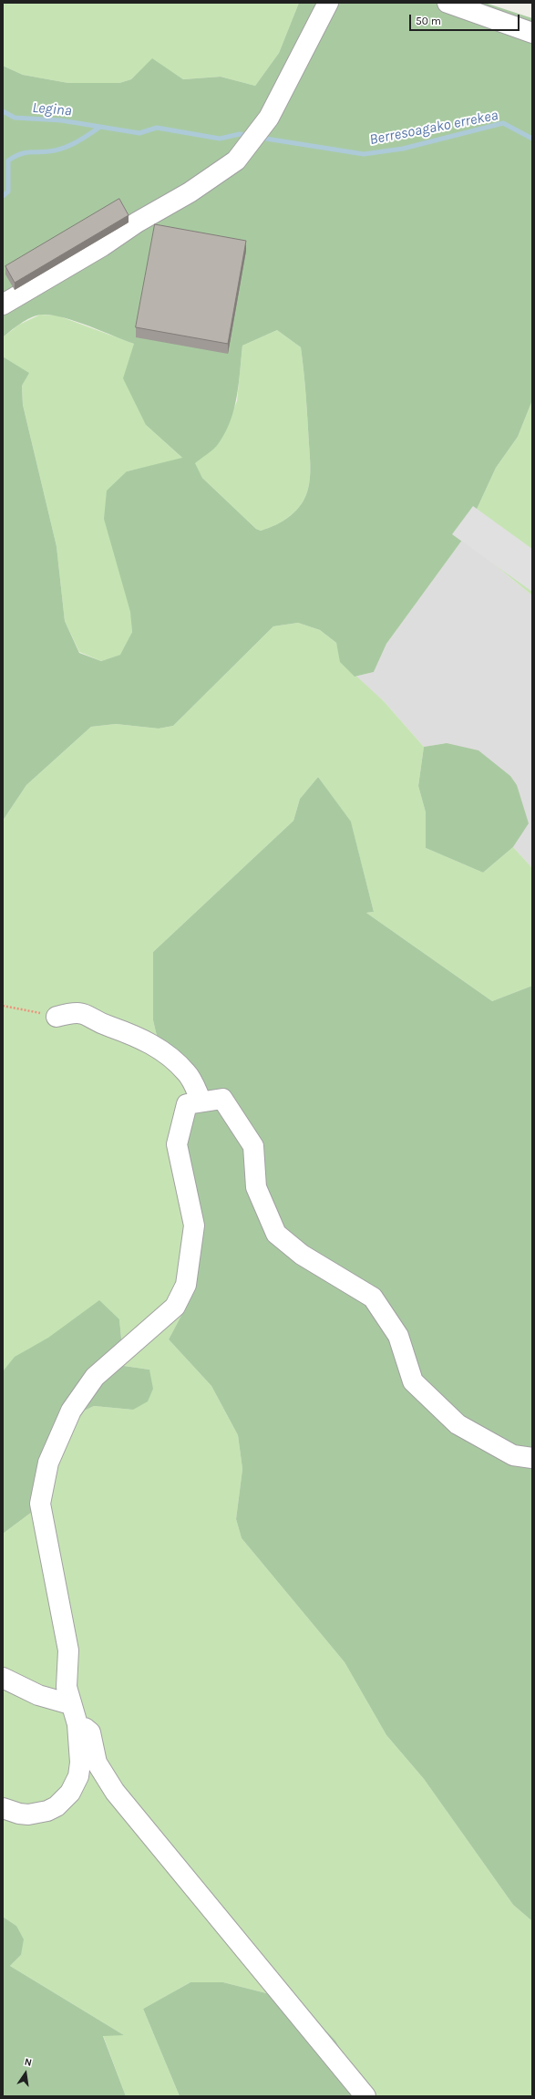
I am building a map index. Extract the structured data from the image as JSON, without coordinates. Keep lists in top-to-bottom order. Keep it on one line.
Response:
{"water":["Legina","Berresoagako errekea"],"scale_bar":"50 m","north":"top"}
